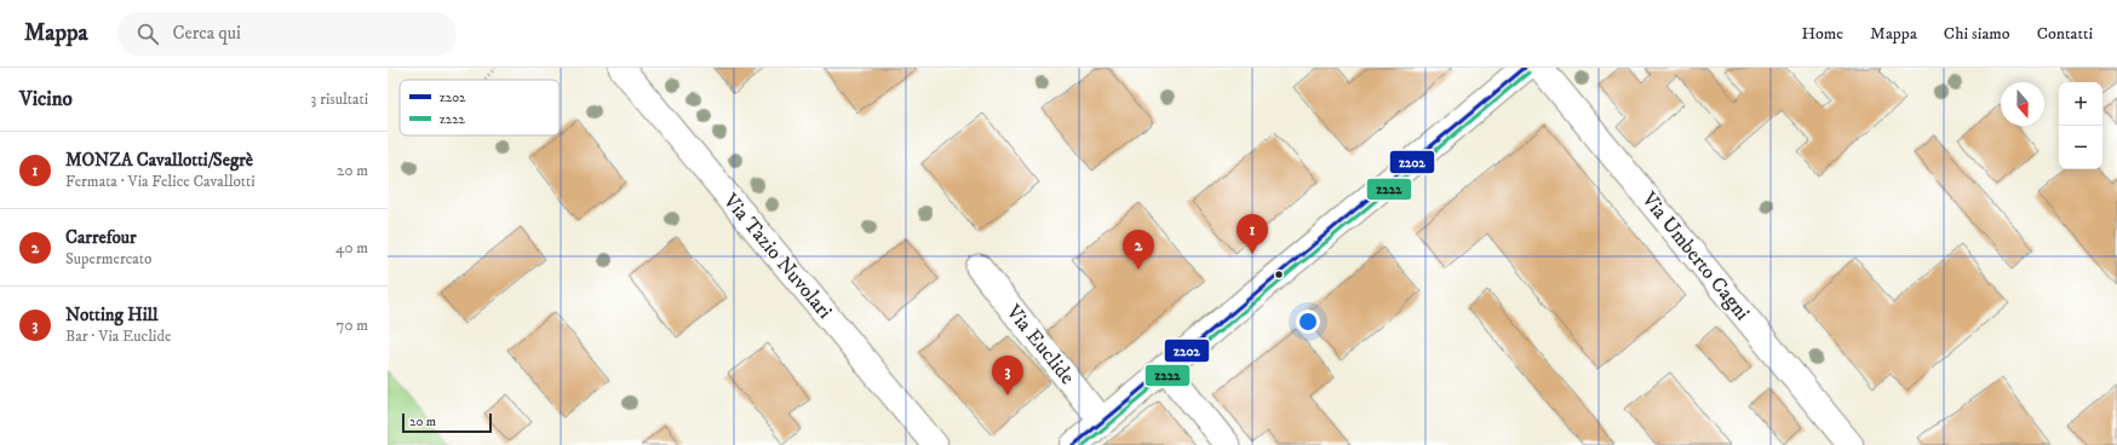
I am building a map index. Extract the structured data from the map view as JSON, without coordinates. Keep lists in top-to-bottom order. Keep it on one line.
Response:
{"streets":{"street":["Via Tazio Nuvolari","Via Umberto Cagni","Via Euclide"]},"lines":["transit line z202","transit line z222"],"legend":["z202","z222"],"scale_bar":"20 m","north":"bottom","page":{"header":"Mappa","search":"Cerca qui","nav":["Home","Mappa","Chi siamo","Contatti"],"heading":["Vicino","3 risultati"],"map_buttons":["+","−"],"list":[{"mark":"1","name":"MONZA Cavallotti/Segrè","note":"Fermata · Via Felice Cavallotti","value":"20 m"},{"mark":"2","name":"Carrefour","note":"Supermercato","value":"40 m"},{"mark":"3","name":"Notting Hill","note":"Bar · Via Euclide","value":"70 m"}],"pins":["1","2","3"],"scale":"20 m"}}
